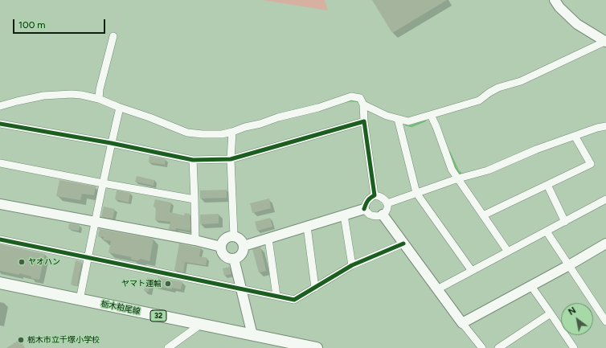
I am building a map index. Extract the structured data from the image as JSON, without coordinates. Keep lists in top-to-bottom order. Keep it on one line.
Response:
{"streets":{"main road":["栃木粕尾線","32"]},"places":["ヤオハン","ヤマト運輸","栃木市立千塚小学校"],"scale_bar":"100 m","north":"top left"}
